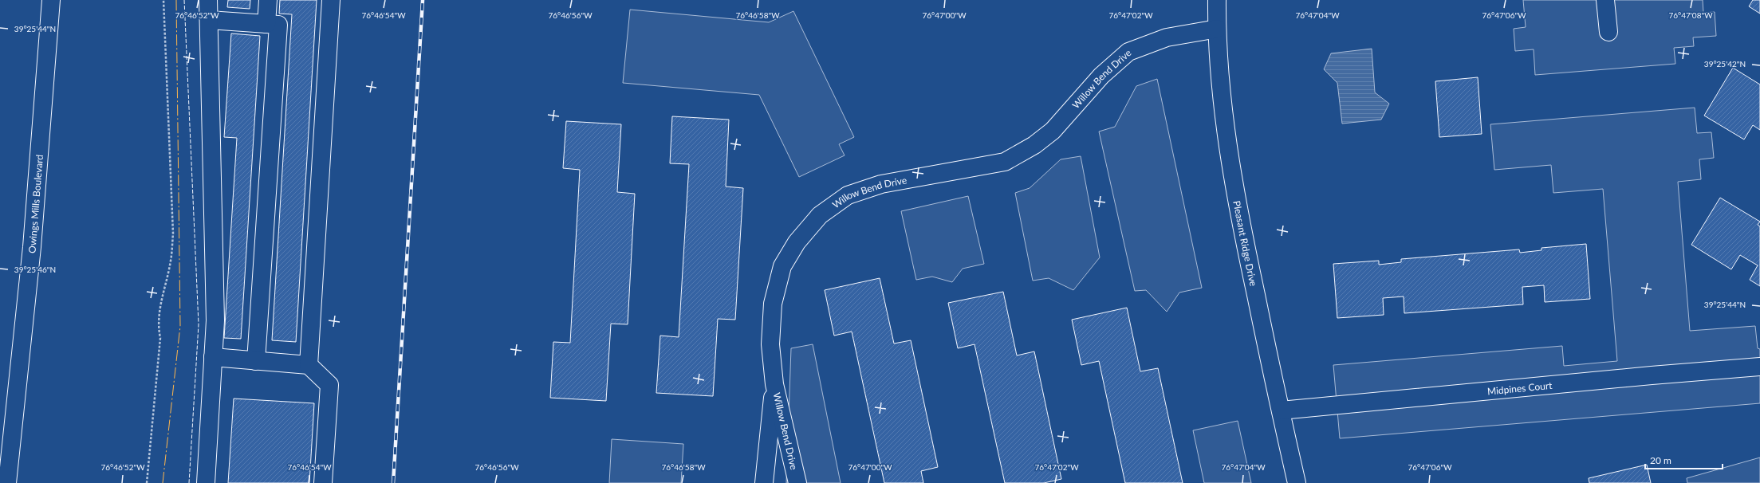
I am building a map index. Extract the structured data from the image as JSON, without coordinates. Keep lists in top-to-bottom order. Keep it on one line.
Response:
{"streets":{"street":["Willow Bend Drive","Owings Mills Boulevard","Pleasant Ridge Drive","Midpines Court"]},"crossings":[["Willow Bend Drive","Pleasant Ridge Drive"],["Pleasant Ridge Drive","Midpines Court"]],"scale_bar":"20 m","coordinates":["76°46'52\"W","76°46'54\"W","76°46'56\"W","76°46'58\"W","76°47'00\"W","76°47'02\"W","76°47'04\"W","76°47'06\"W","76°47'08\"W","39°25'44\"N","39°25'42\"N","39°25'46\"N"]}
